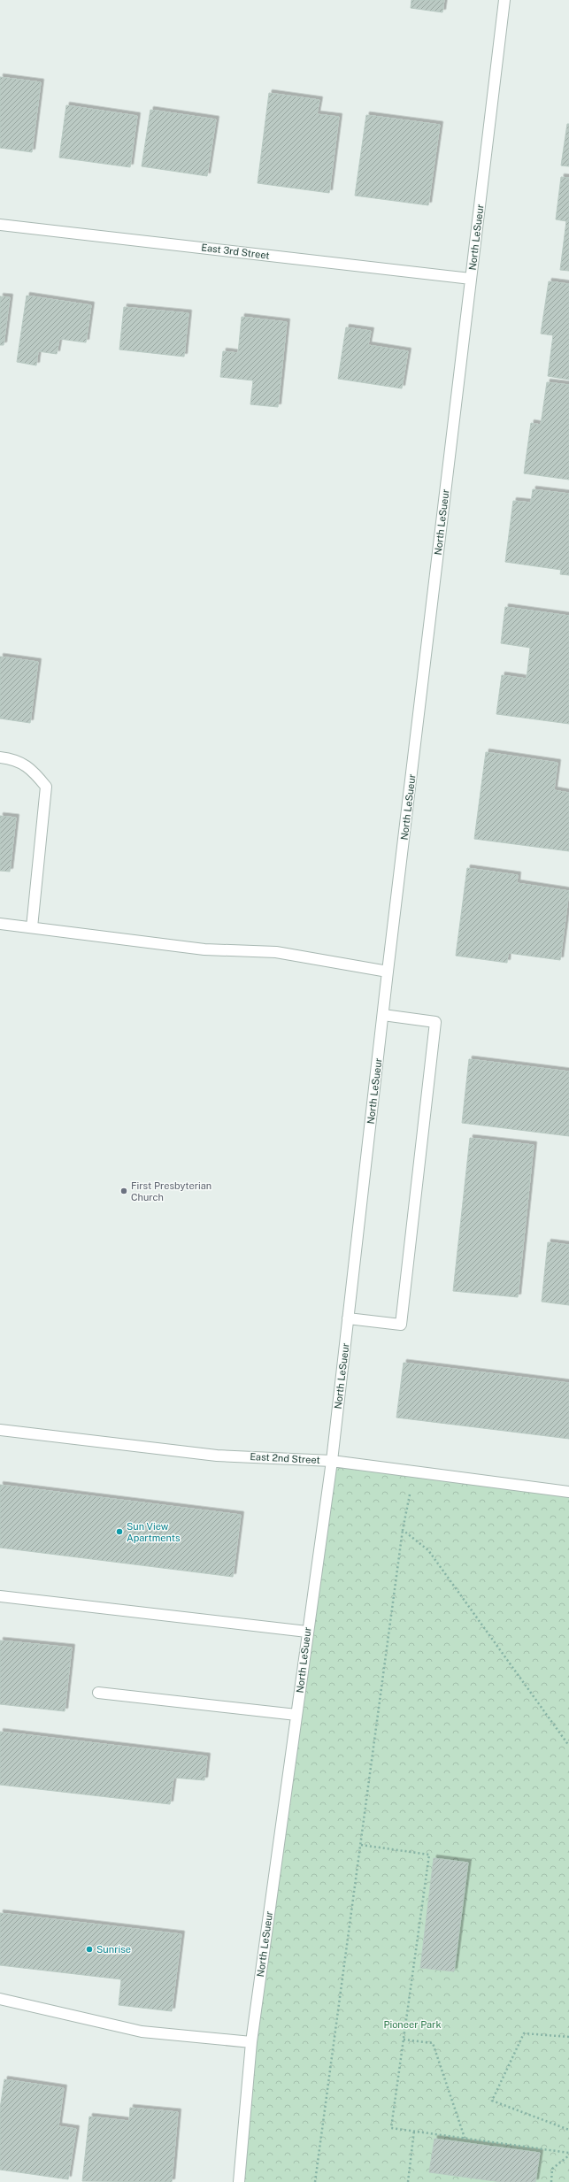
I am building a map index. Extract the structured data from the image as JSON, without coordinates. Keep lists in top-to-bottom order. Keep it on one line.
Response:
{"streets":{"street":["North LeSueur","East 3rd Street","East 2nd Street"]},"crossings":[["North LeSueur","East 3rd Street"],["North LeSueur","East 2nd Street"]],"parks":["Pioneer Park"],"places":["First Presbyterian Church","Sun View Apartments","Sunrise"]}
